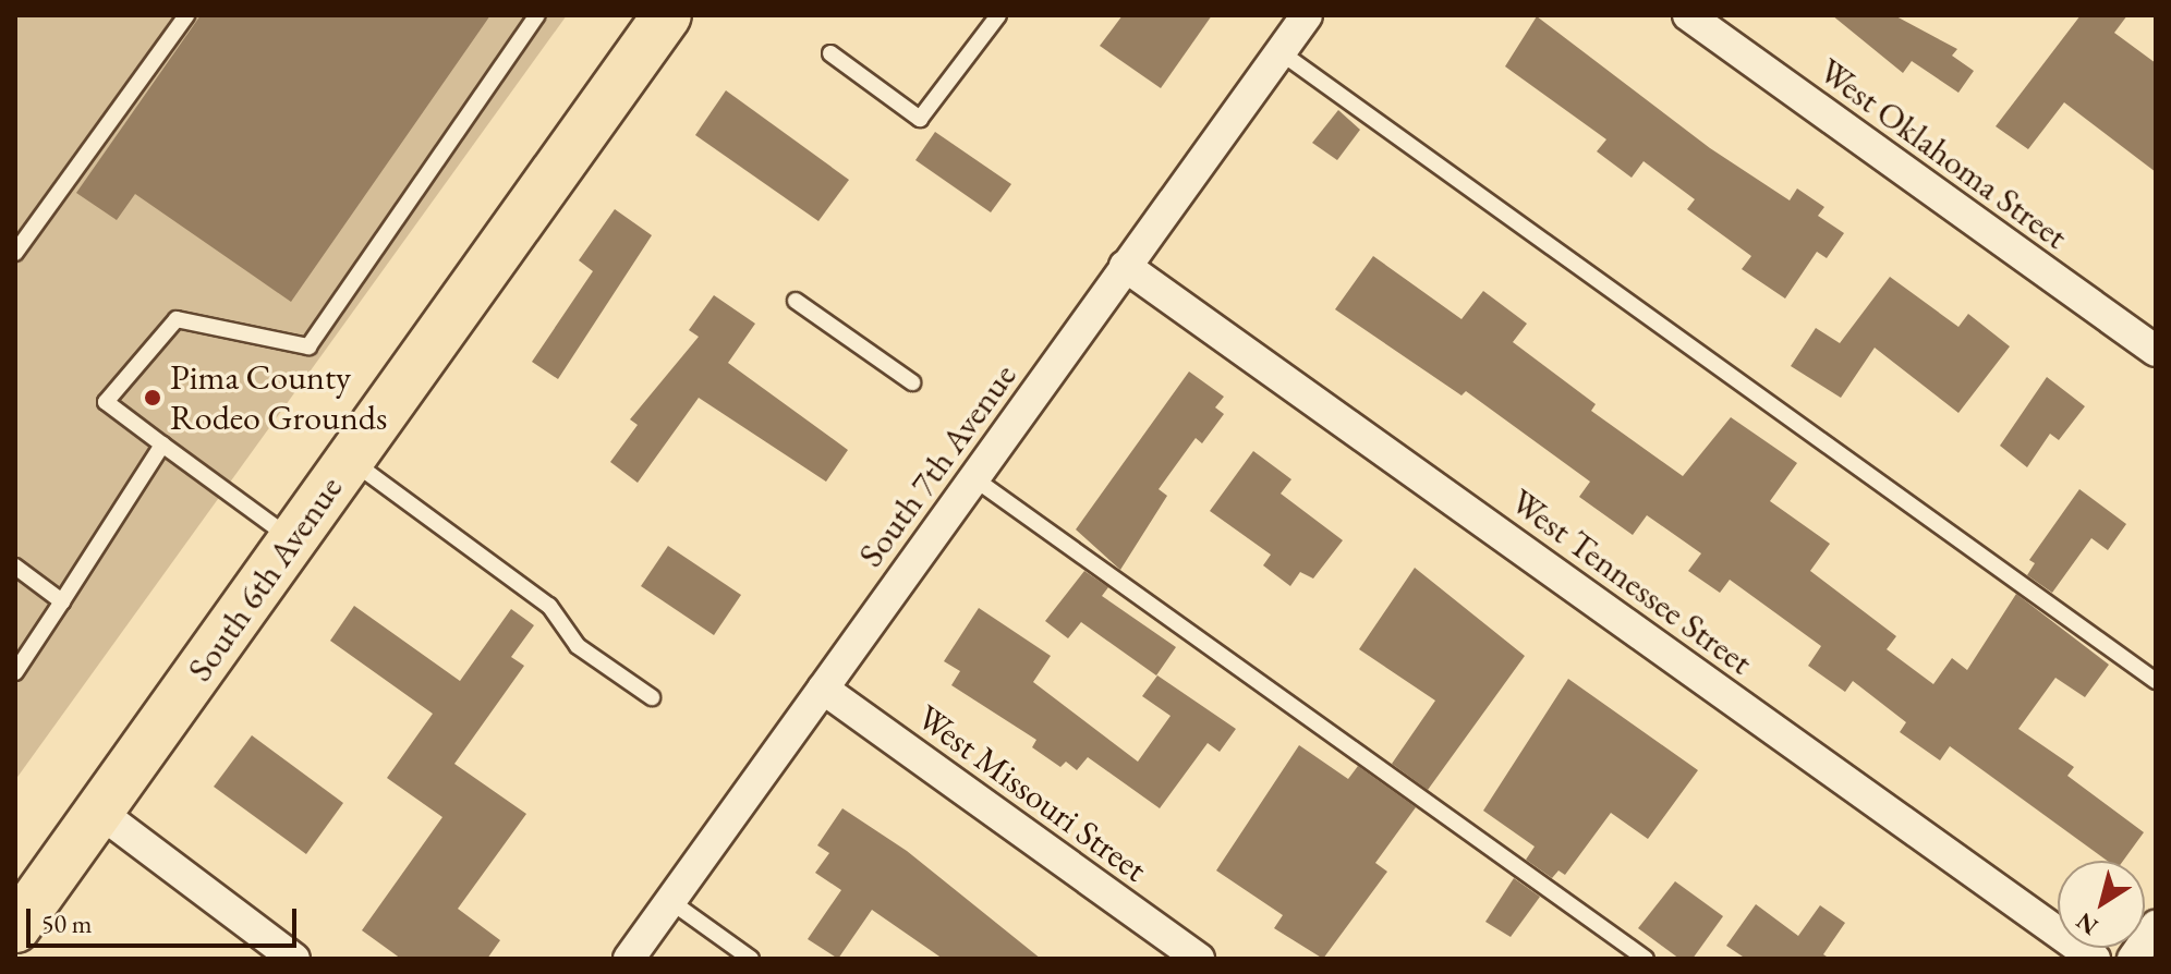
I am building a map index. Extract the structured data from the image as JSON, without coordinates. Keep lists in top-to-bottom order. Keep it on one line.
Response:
{"streets":{"main road":["South 6th Avenue"],"street":["West Oklahoma Street","South 7th Avenue","West Tennessee Street","West Missouri Street"]},"crossings":[["South 7th Avenue","West Tennessee Street"],["South 7th Avenue","West Missouri Street"]],"places":["Pima County Rodeo Grounds"],"scale_bar":"50 m","north":"bottom left"}
